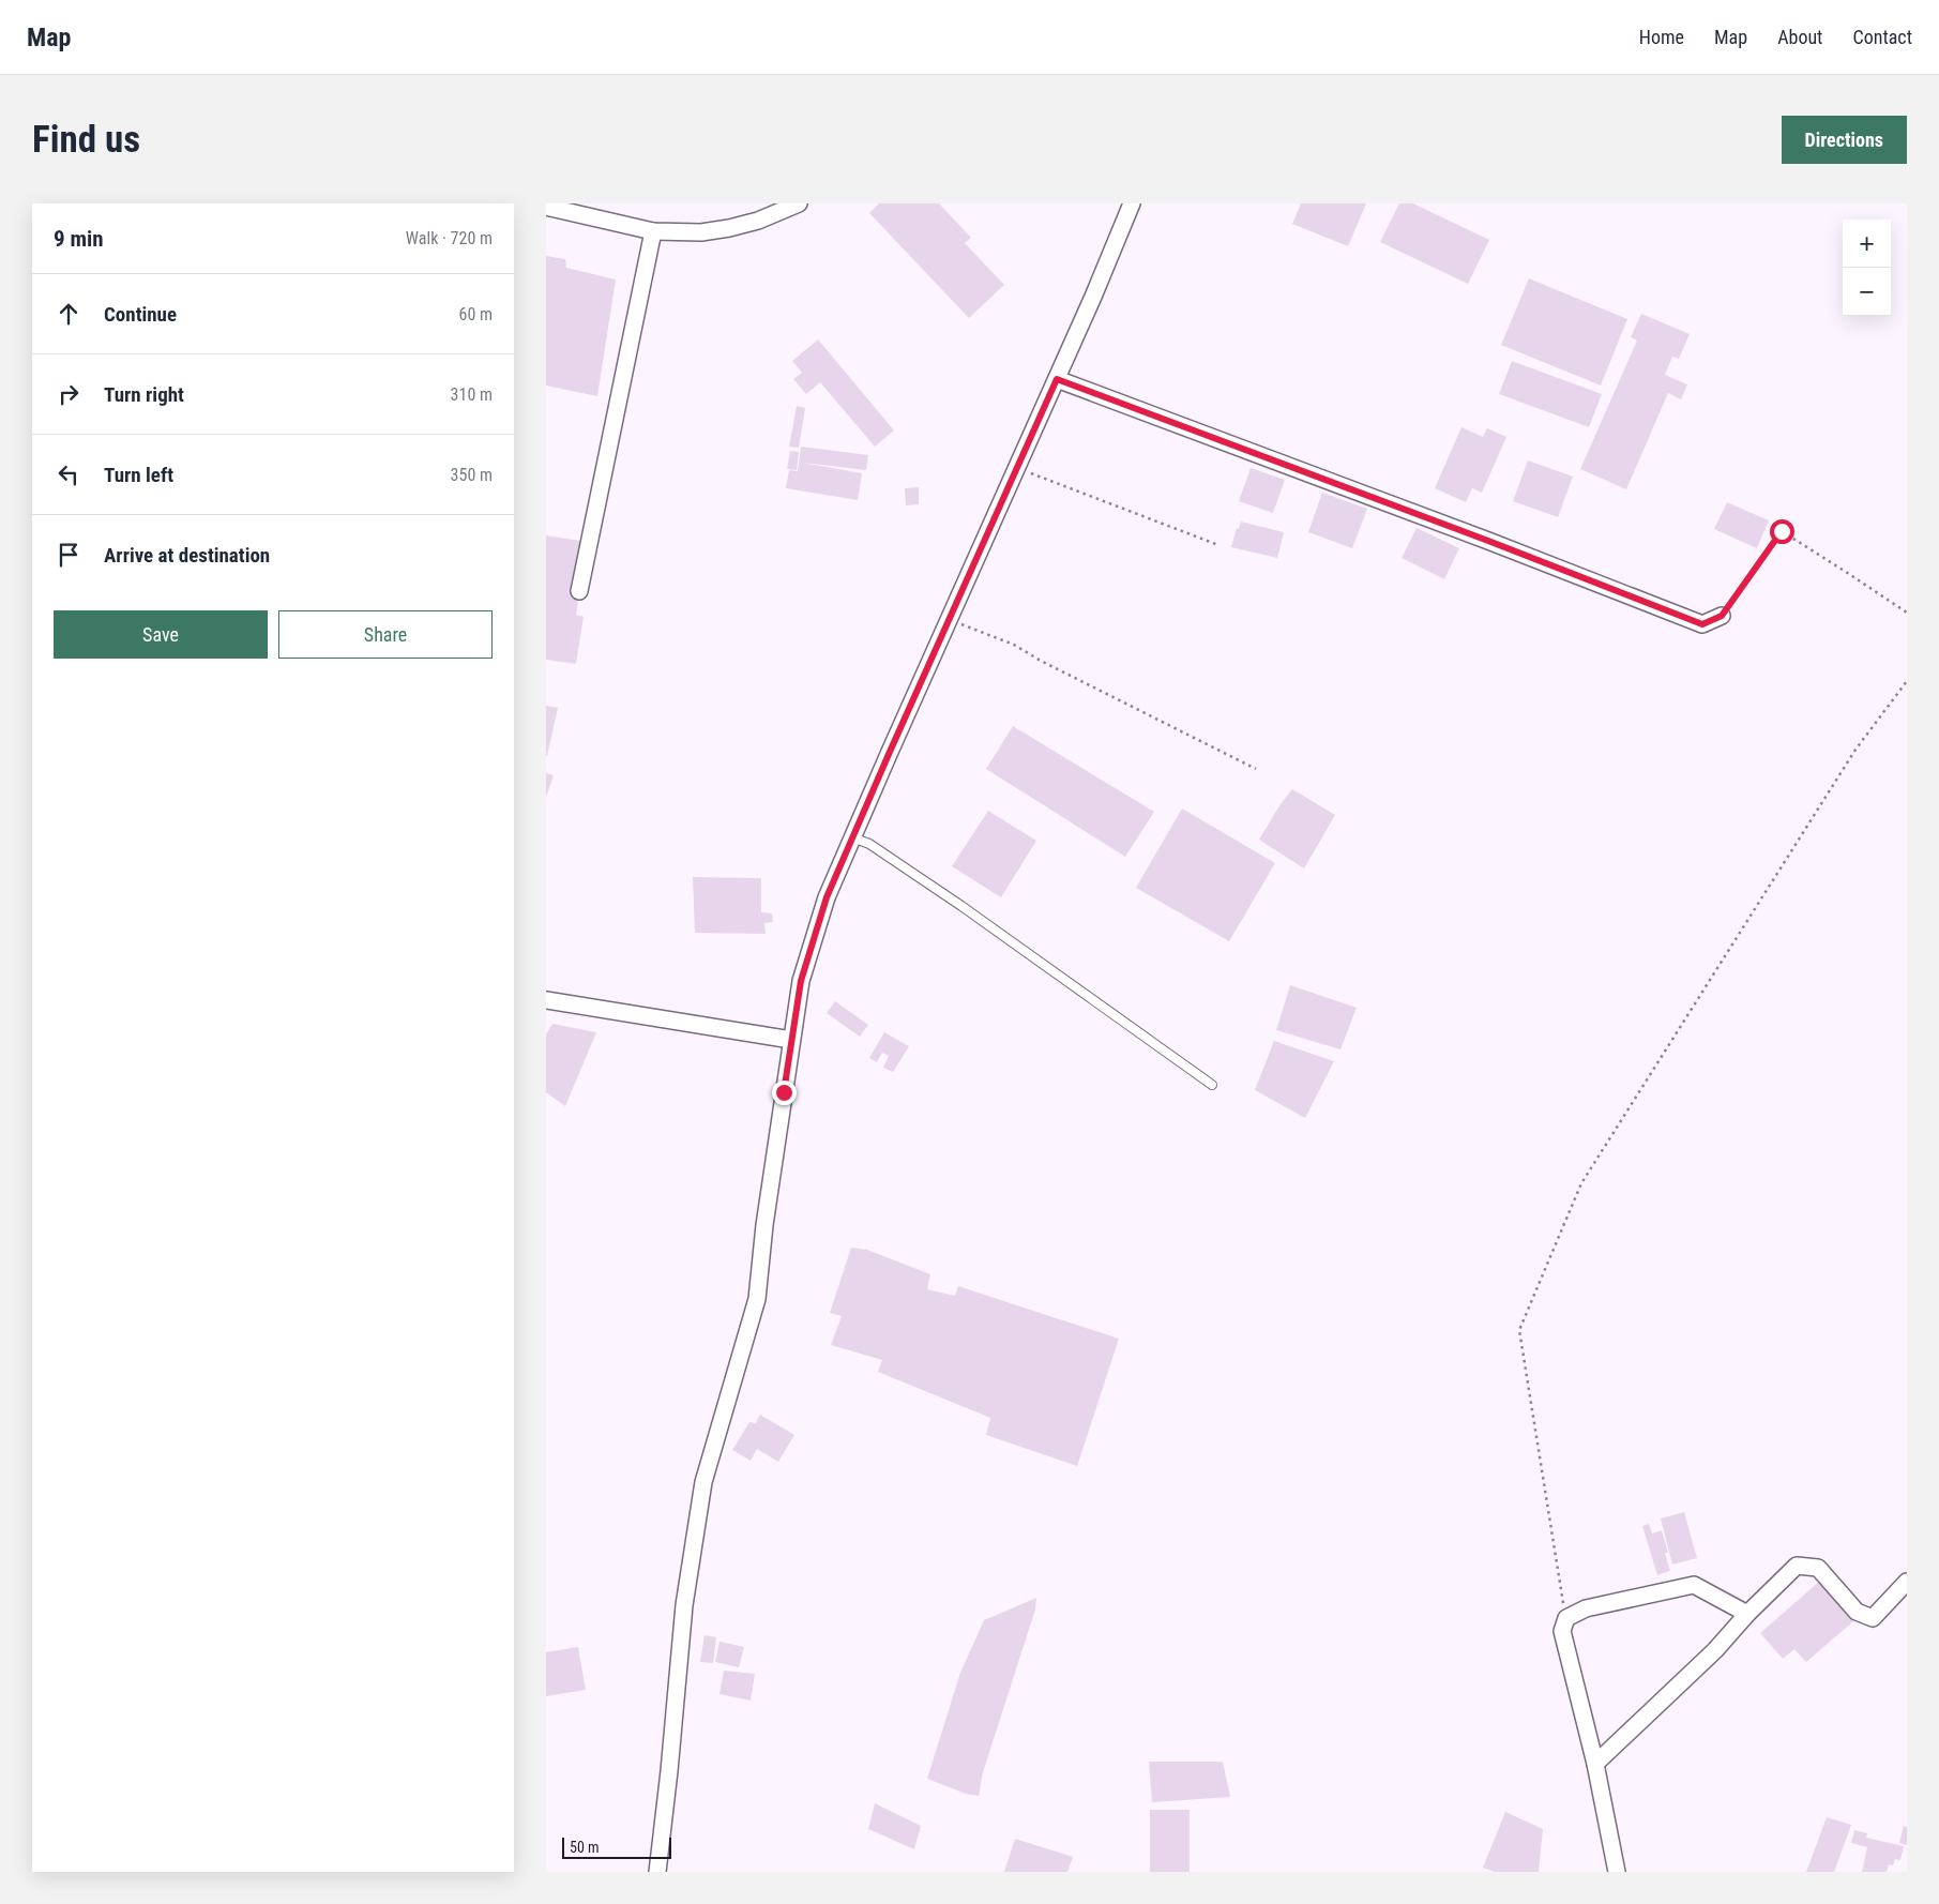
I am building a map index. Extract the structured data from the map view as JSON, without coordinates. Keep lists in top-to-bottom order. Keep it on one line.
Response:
{"scale_bar":"50 m","page":{"header":"Map","nav":["Home","Map","About","Contact"],"buttons":["Directions",["Save","Share"]],"title":"Find us","heading":["9 min","Walk · 720 m"],"map_buttons":["+","−"],"list":[["Continue","60 m"],["Turn right","310 m"],["Turn left","350 m"],"Arrive at destination"],"scale":"50 m"}}
